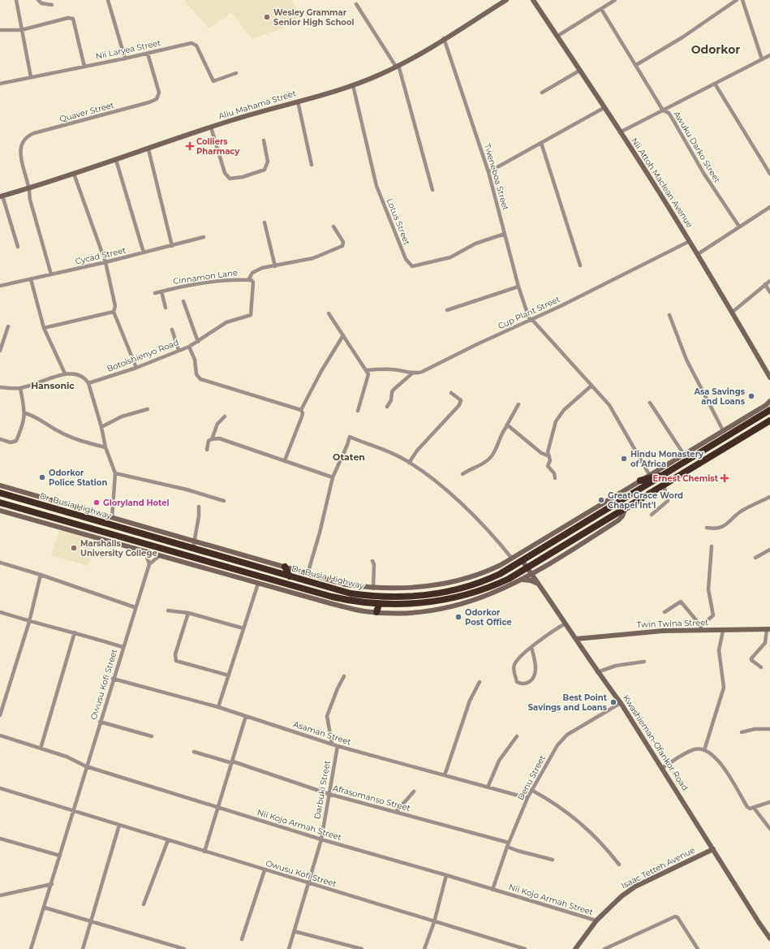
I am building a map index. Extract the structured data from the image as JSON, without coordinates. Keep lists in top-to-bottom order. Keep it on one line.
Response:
{"streets":{"highway":["Dr. Busia Highway"],"street":["Nii Laryea Street","Aliu Mahama Street","Quaver Street","Awuku Darko Street","Tweneboa Street","Nii Attoh Maclean Avenue","Lotus Street","Cycad Street","Cinnamon Lane","Cup Plant Street","Botoishienyo Road","Twin Twina Street","Owusu Kofi Street","Asaman Street","Kwashieman-Ofankor Road","Denu Street","Darbuki Street","Afrasomanso Street","Nii Kojo Armah Street","Isaac Tetteh Avenue"]},"crossings":[["Nii Laryea Street","Quaver Street"],["Aliu Mahama Street","Quaver Street"],["Aliu Mahama Street","Tweneboa Street"],["Aliu Mahama Street","Lotus Street"],["Tweneboa Street","Lotus Street"],["Tweneboa Street","Cup Plant Street"],["Nii Attoh Maclean Avenue","Cup Plant Street"],["Cinnamon Lane","Botoishienyo Road"],["Dr. Busia Highway","Owusu Kofi Street"],["Dr. Busia Highway","Kwashieman-Ofankor Road"],["Twin Twina Street","Kwashieman-Ofankor Road"],["Owusu Kofi Street","Asaman Street"],["Owusu Kofi Street","Darbuki Street"],["Owusu Kofi Street","Nii Kojo Armah Street"],["Asaman Street","Denu Street"],["Asaman Street","Darbuki Street"],["Kwashieman-Ofankor Road","Denu Street"],["Kwashieman-Ofankor Road","Isaac Tetteh Avenue"],["Denu Street","Afrasomanso Street"],["Denu Street","Nii Kojo Armah Street"],["Darbuki Street","Afrasomanso Street"],["Darbuki Street","Nii Kojo Armah Street"],["Nii Kojo Armah Street","Isaac Tetteh Avenue"]],"districts":["Odorkor","Hansonic","Otaten"],"places":{"other":["Wesley Grammar Senior High School","Asa Savings and Loans","Hindu Monastery of Africa","Odorkor Police Station","Great Grace Word Chapel Int'l","Gloryland Hotel","Marshalls University College","Odorkor Post Office","Best Point Savings and Loans"],"health":["Colliers Pharmacy","Ernest Chemist"]}}
